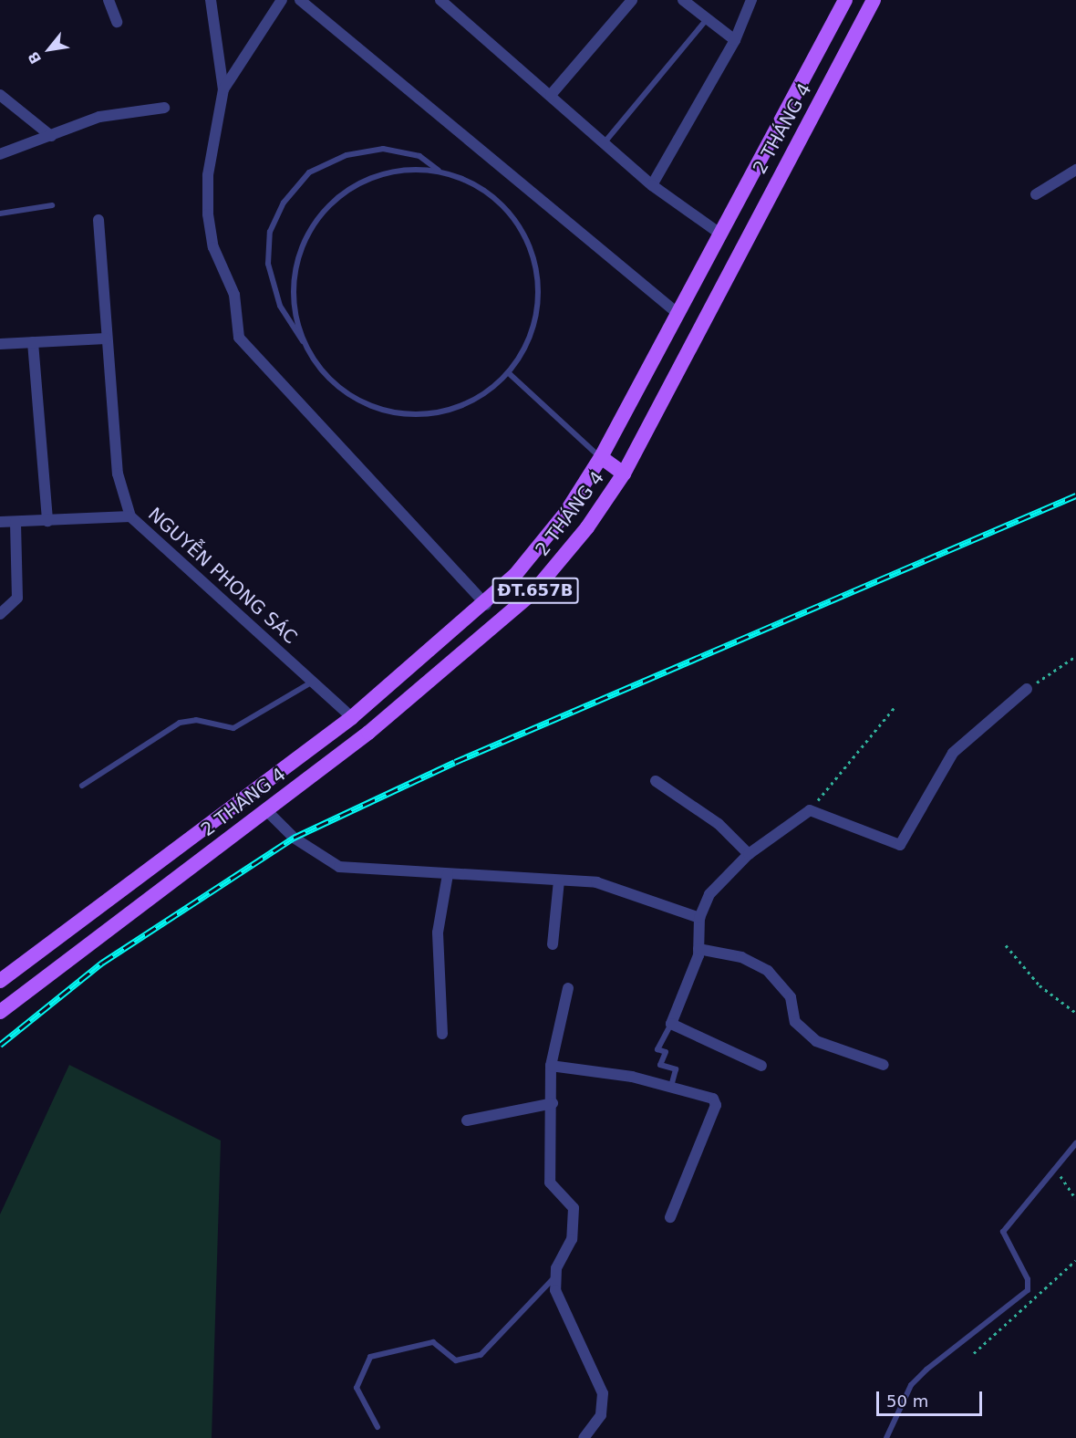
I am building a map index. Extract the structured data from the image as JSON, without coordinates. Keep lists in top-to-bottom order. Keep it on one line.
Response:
{"streets":{"main road":["2 THÁNG 4","ĐT.657B"],"street":["NGUYỄN PHONG SÁC"]},"crossings":[["2 THÁNG 4","NGUYỄN PHONG SÁC"]],"scale_bar":"50 m","north":"bottom left"}
